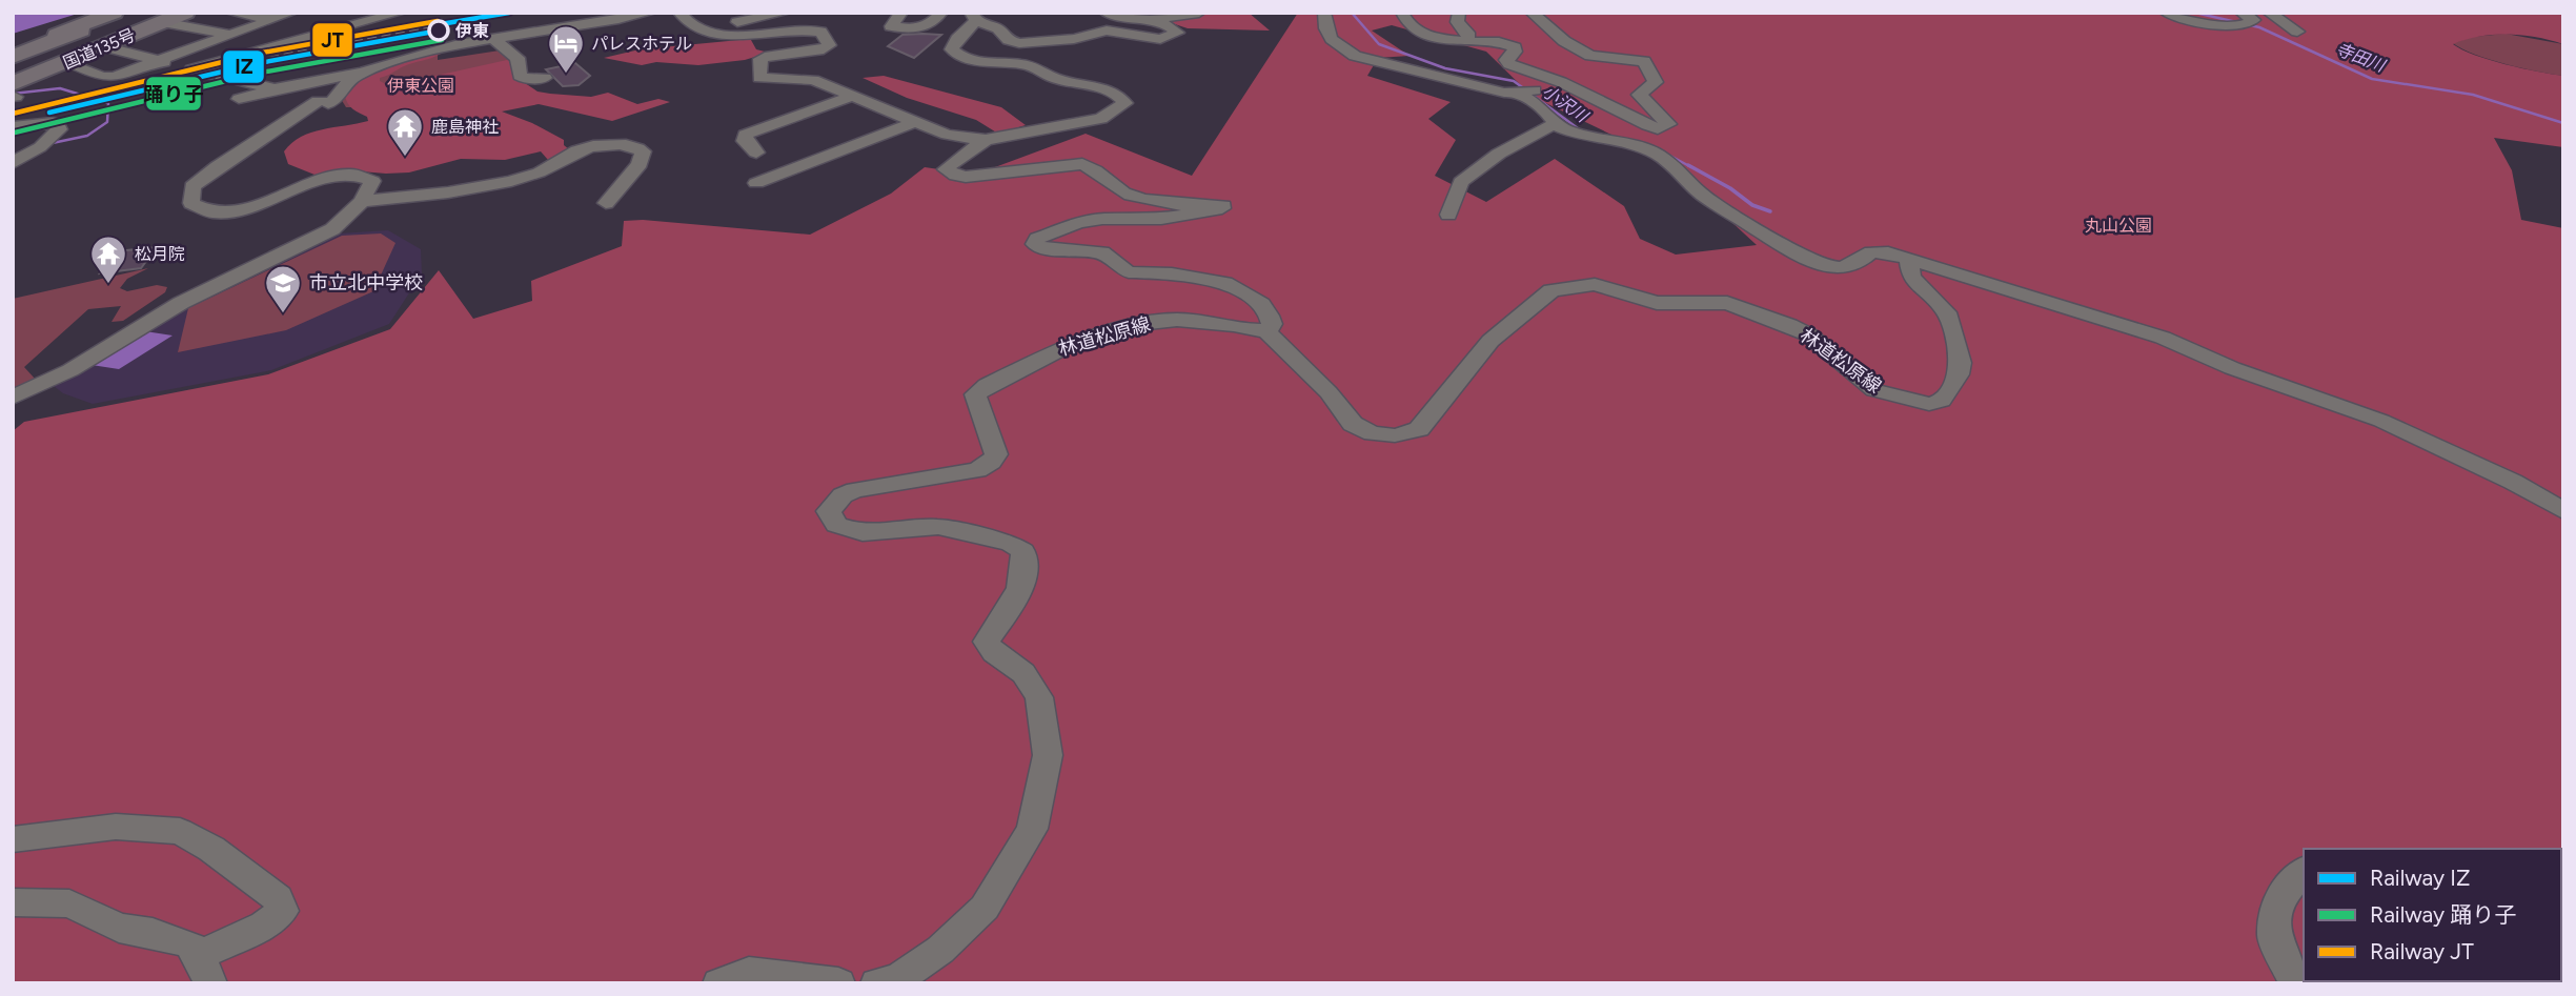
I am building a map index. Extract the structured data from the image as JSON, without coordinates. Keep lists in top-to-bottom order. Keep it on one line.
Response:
{"streets":{"highway":["国道135号"],"street":["林道松原線"]},"water":["寺田川","小沢川"],"parks":["伊東公園","丸山公園"],"places":{"other":["伊東"],"hotel":["パレスホテル"],"temple":["鹿島神社","松月院"],"school or university":["市立北中学校"]},"lines":["rail line IZ","rail line JT","rail line 踊り子"],"legend":["Railway IZ","Railway 踊り子","Railway JT"]}
